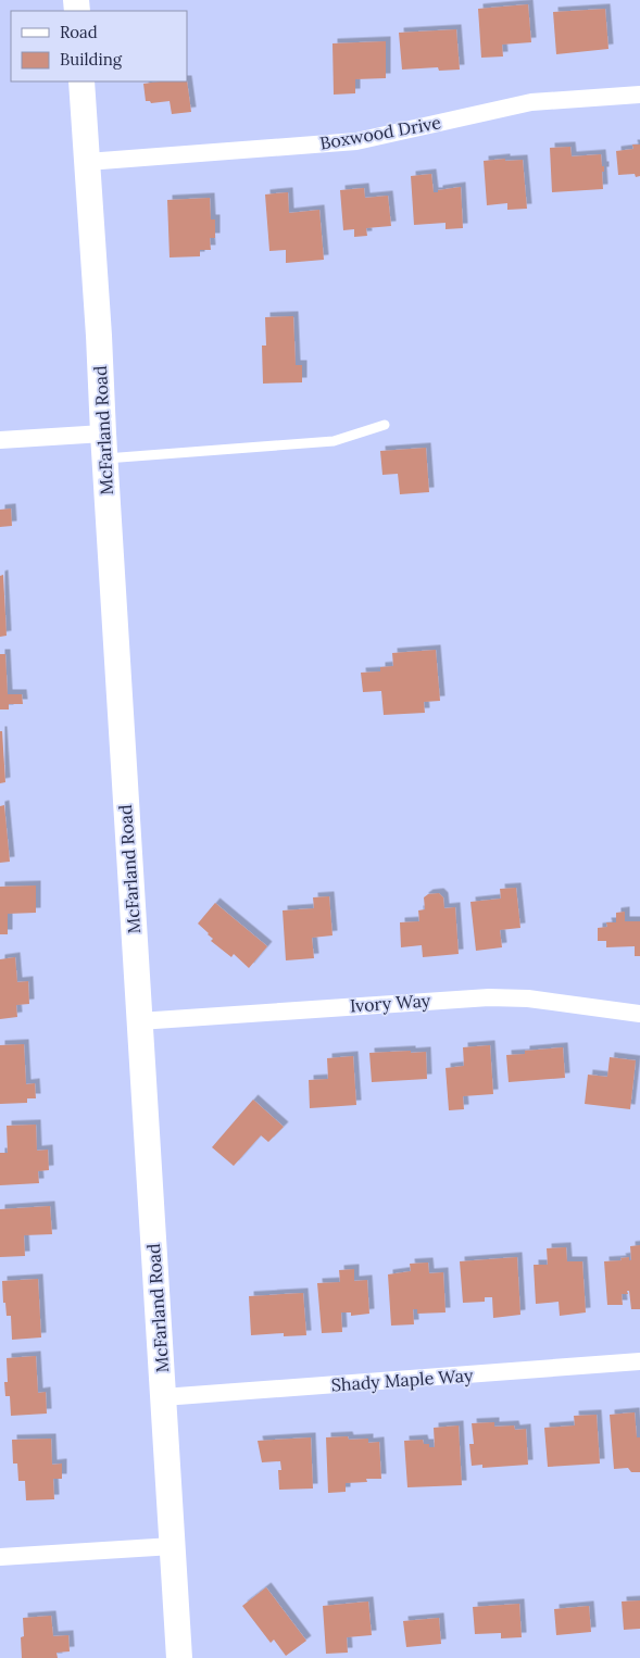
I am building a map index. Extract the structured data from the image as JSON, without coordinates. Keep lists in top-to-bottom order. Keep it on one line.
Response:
{"streets":{"street":["Boxwood Drive","McFarland Road","Ivory Way","Shady Maple Way"]},"crossings":[["Boxwood Drive","McFarland Road"],["McFarland Road","Ivory Way"],["McFarland Road","Shady Maple Way"]],"legend":["Road","Building"]}
